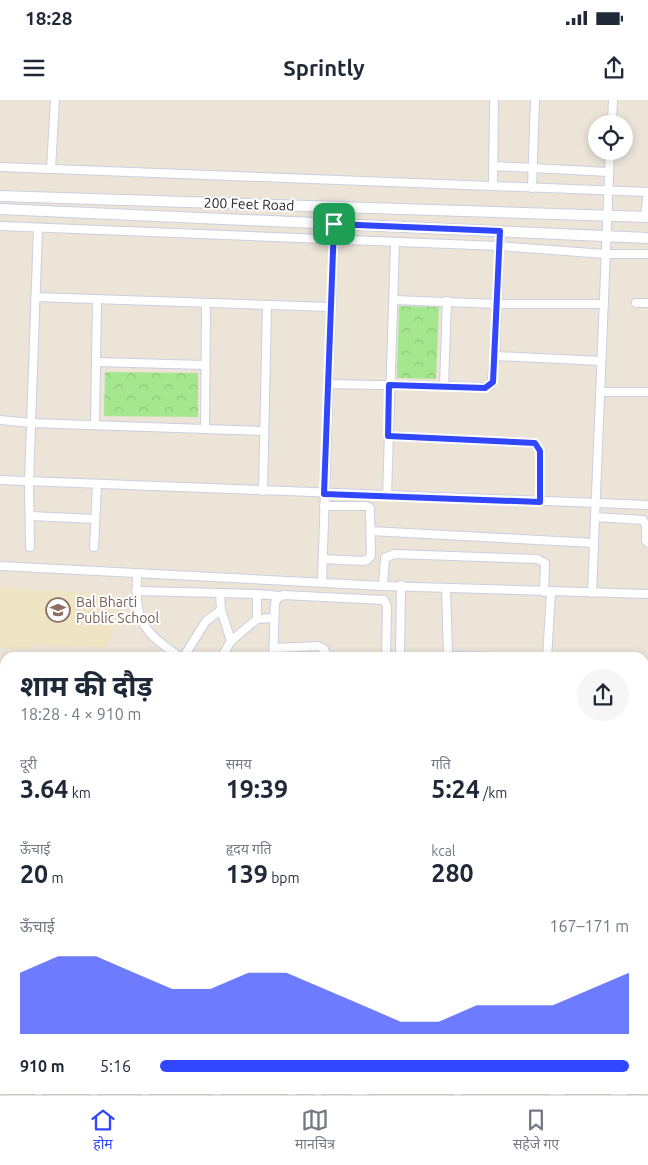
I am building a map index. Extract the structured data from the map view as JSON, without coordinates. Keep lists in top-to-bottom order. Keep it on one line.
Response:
{"streets":{"street":["200 Feet Road"]},"places":{"school or university":["Bal Bharti Public School"]},"page":{"status":"18:28","header":"Sprintly","heading":["शाम की दौड़","18:28 · 4 × 910 m"],"stats":[["दूरी","3.64 km"],["समय","19:39"],["गति","5:24 /km"],["ऊँचाई","20 m"],["हृदय गति","139 bpm"],["kcal","280"]],"chart":["ऊँचाई","167–171 m"],"list":[{"name":"910 m","note":"5:16"}],"tabs":["होम","मानचित्र","सहेजे गए"]}}
